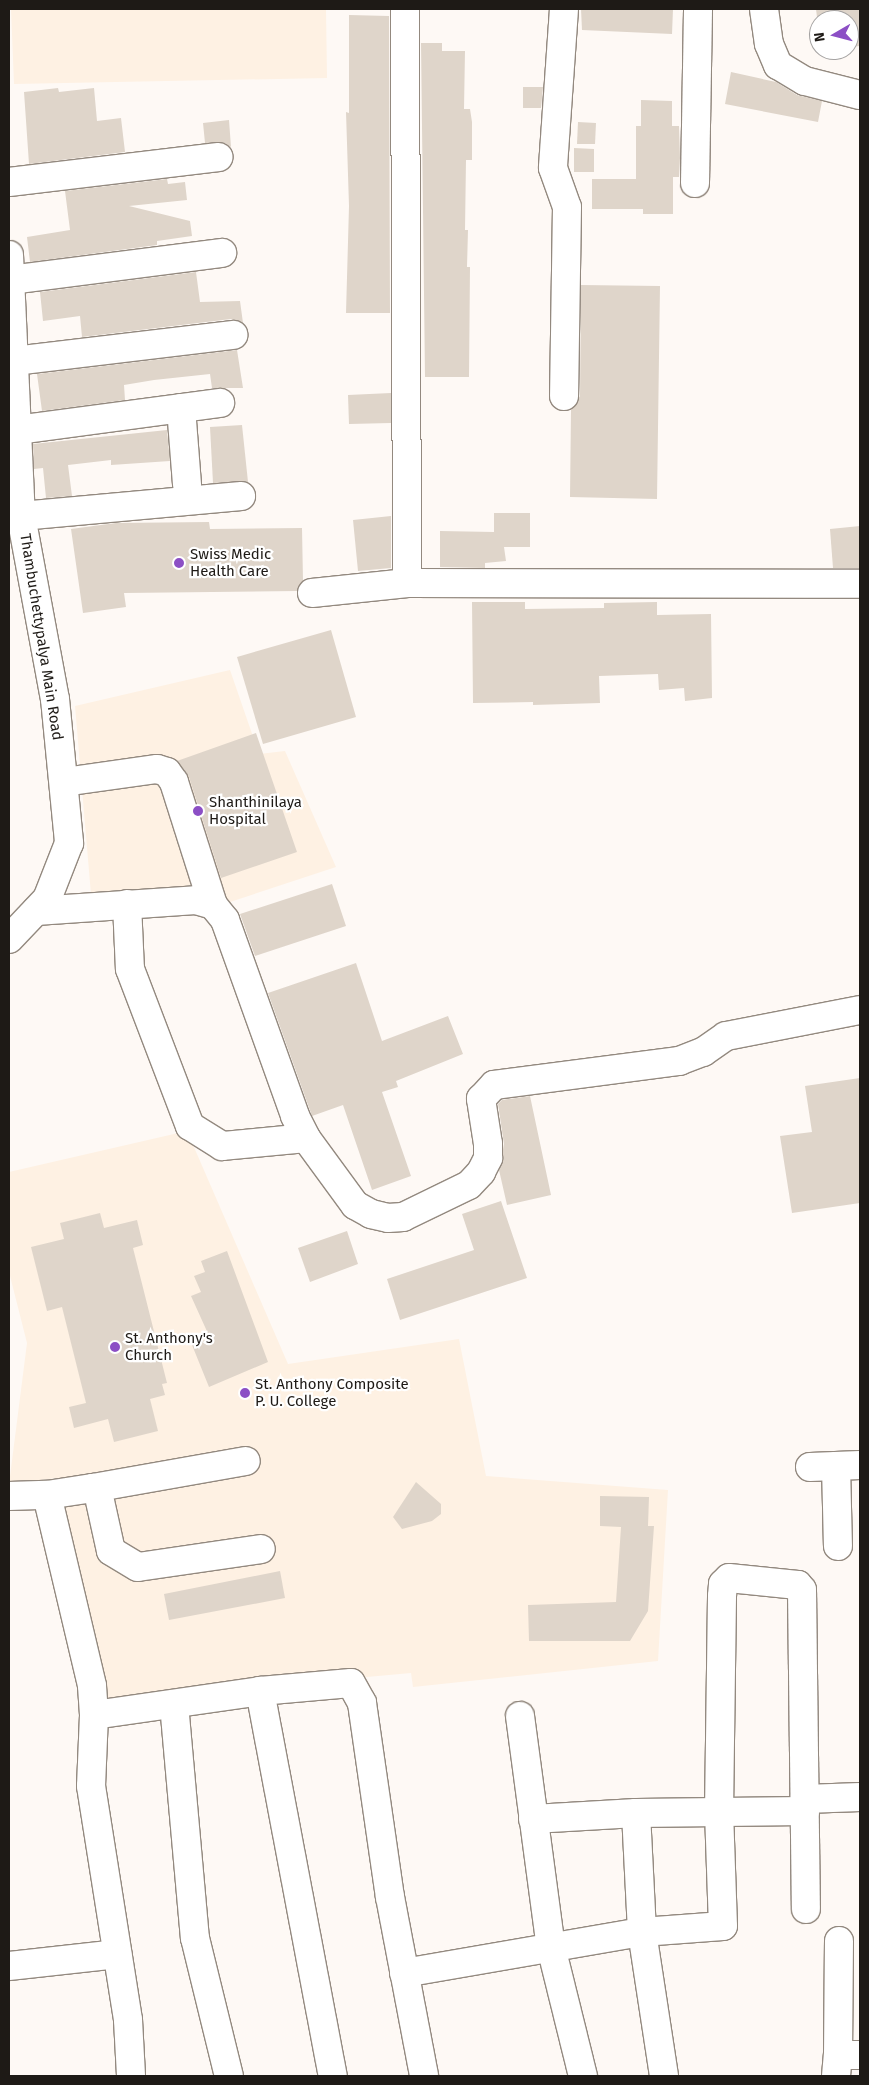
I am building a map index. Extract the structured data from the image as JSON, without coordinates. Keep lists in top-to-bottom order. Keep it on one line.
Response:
{"streets":{"street":["Thambuchettypalya Main Road"]},"places":["Swiss Medic Health Care","Shanthinilaya Hospital","St. Anthony's Church","St. Anthony Composite P. U. College"],"north":"left"}
